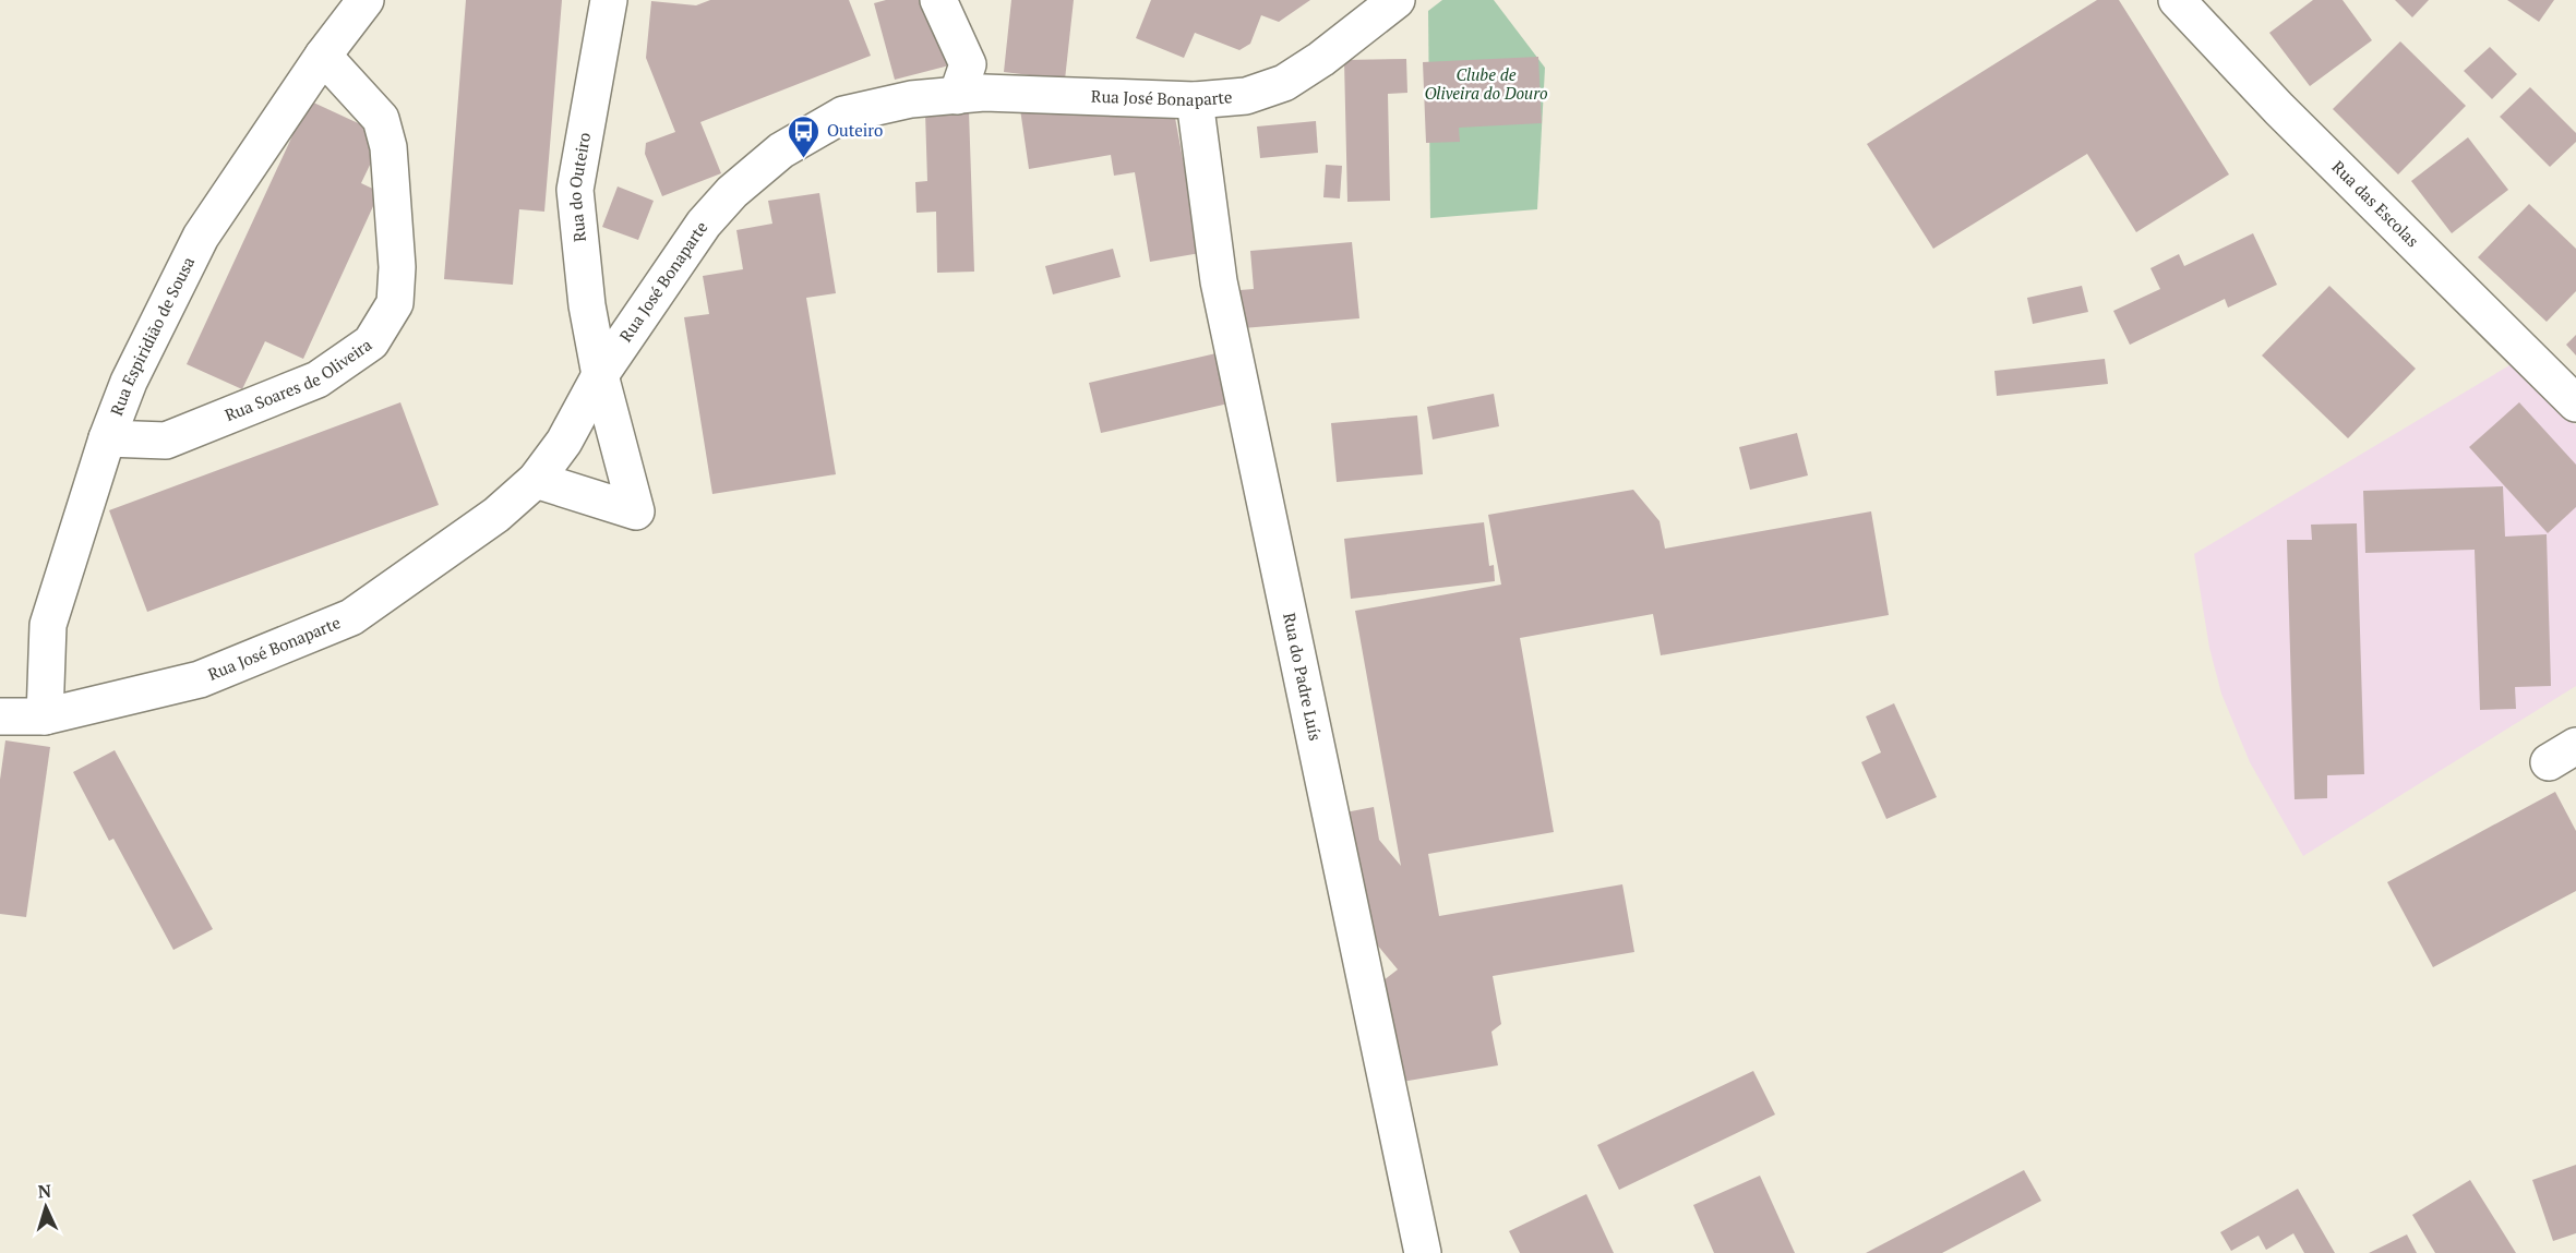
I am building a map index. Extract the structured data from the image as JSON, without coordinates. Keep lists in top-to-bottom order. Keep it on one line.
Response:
{"streets":{"street":["Rua José Bonaparte","Rua do Outeiro","Rua das Escolas","Rua Espiridião de Sousa","Rua Soares de Oliveira","Rua do Padre Luís"]},"crossings":[["Rua José Bonaparte","Rua do Outeiro"],["Rua José Bonaparte","Rua Espiridião de Sousa"],["Rua José Bonaparte","Rua do Padre Luís"],["Rua Espiridião de Sousa","Rua Soares de Oliveira"]],"parks":["Clube de Oliveira do Douro"],"places":{"bus stop":["Outeiro"]},"north":"top"}
